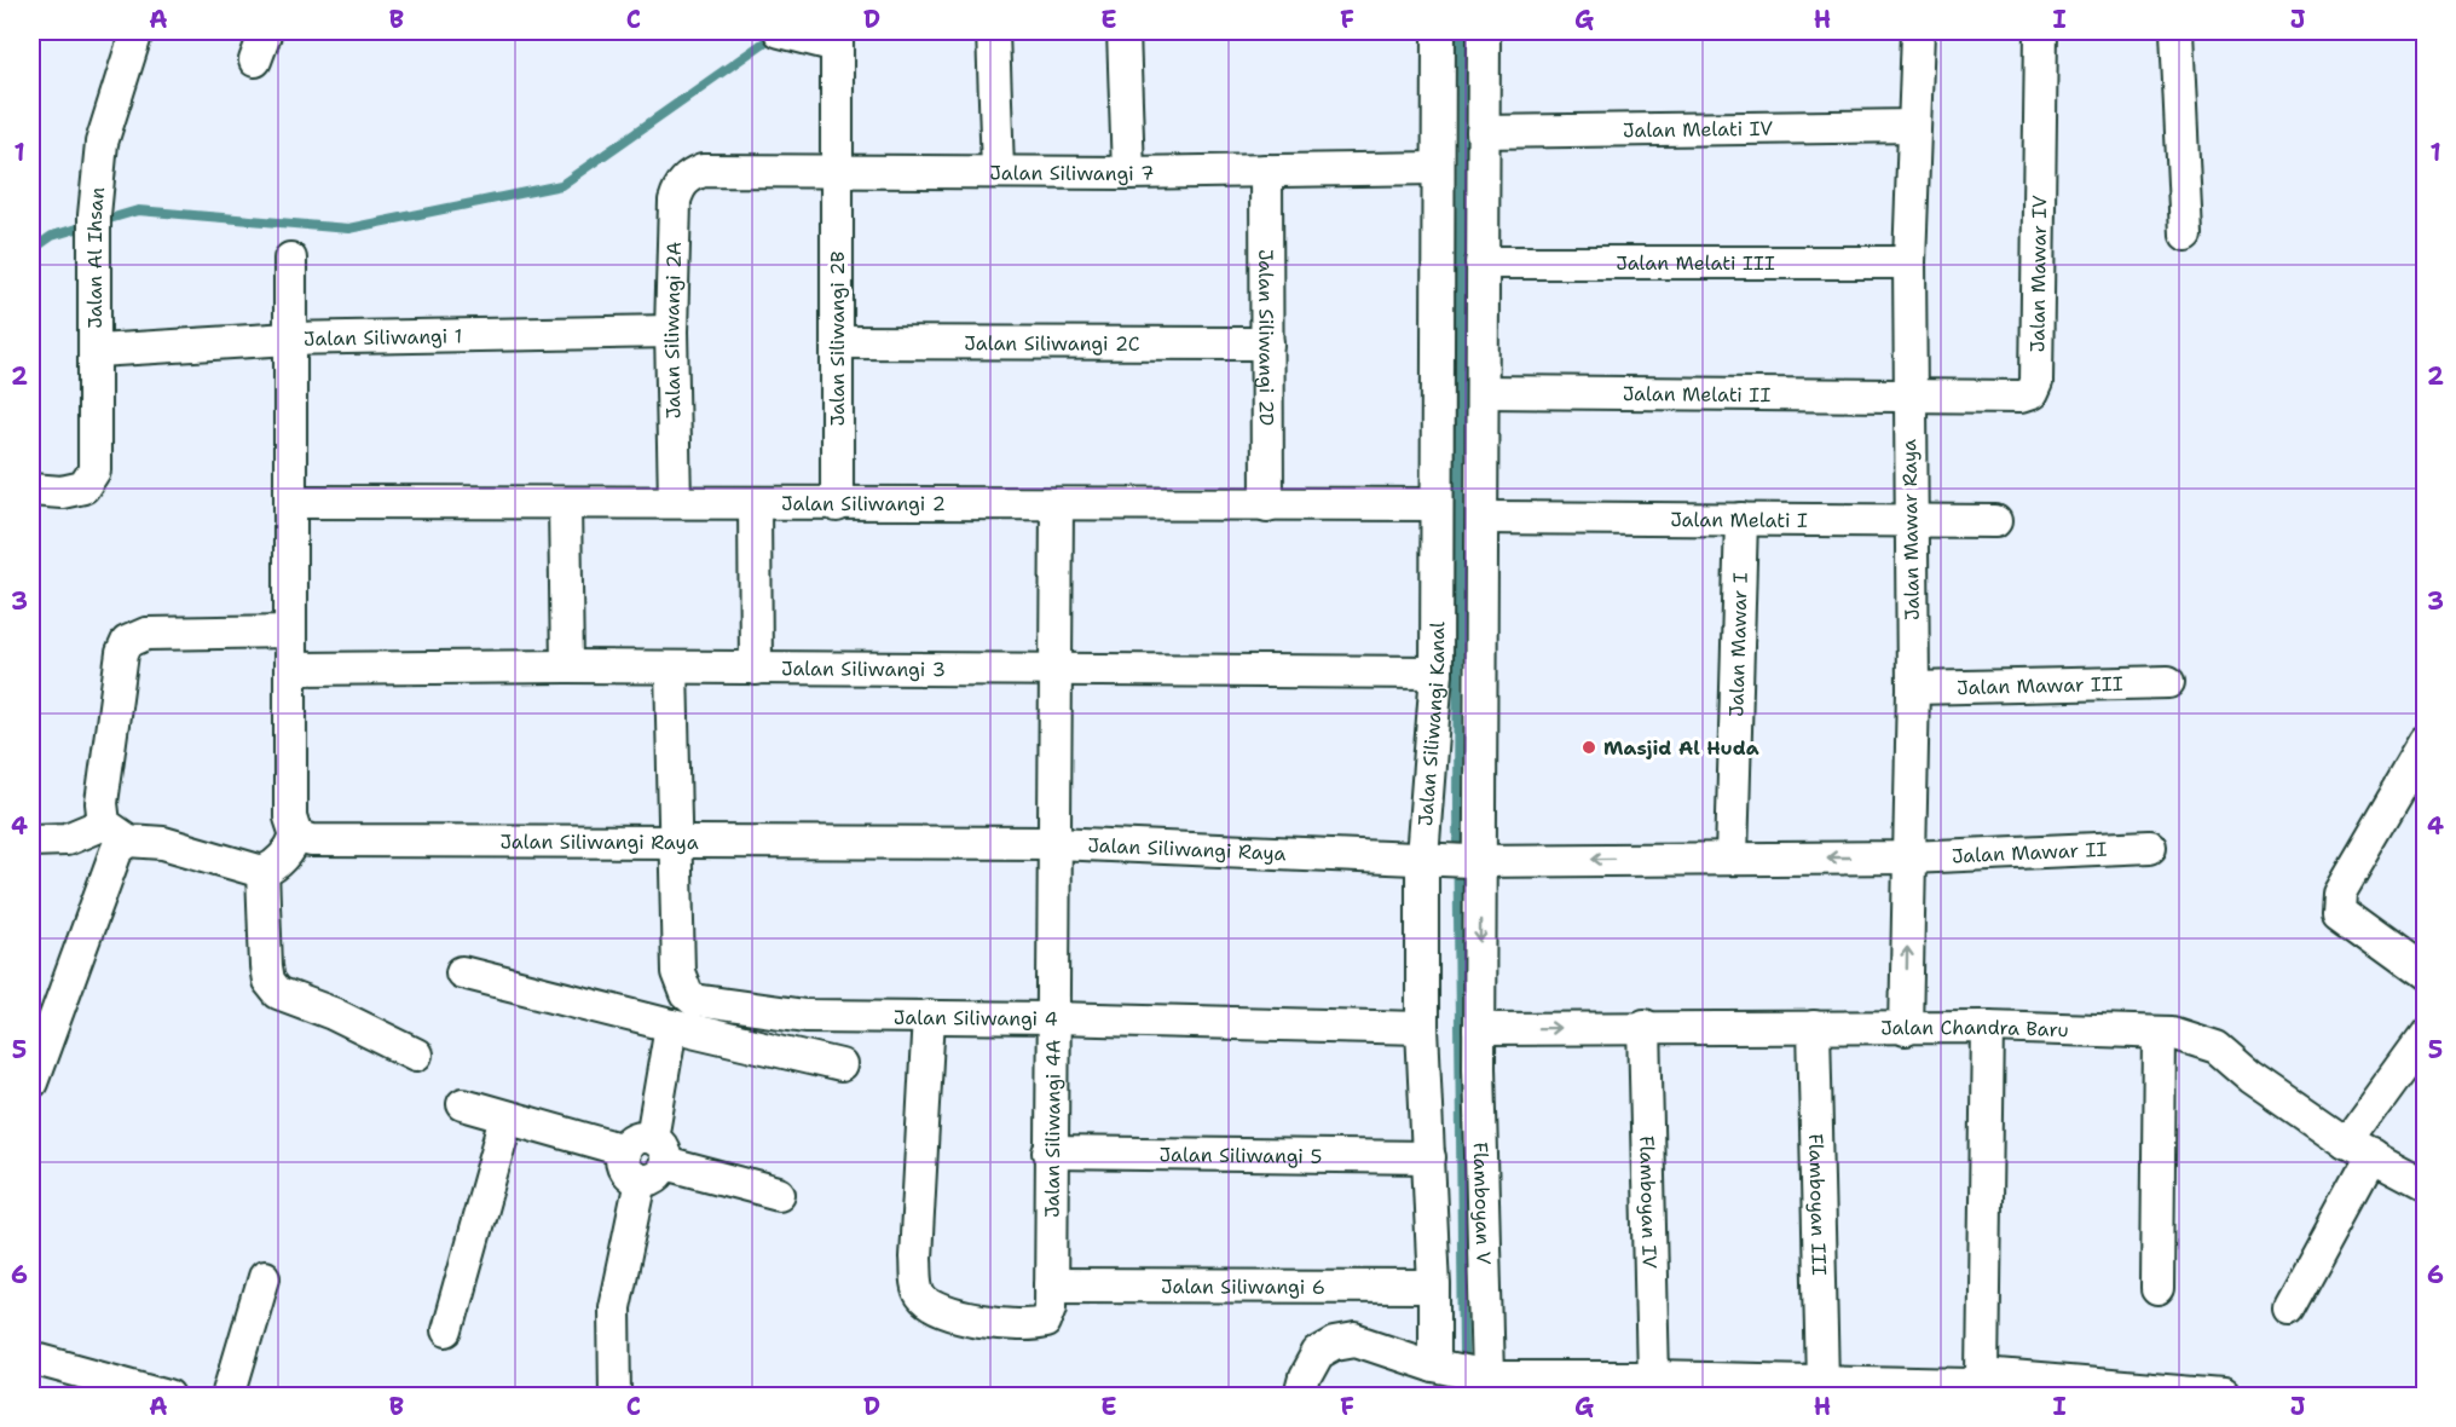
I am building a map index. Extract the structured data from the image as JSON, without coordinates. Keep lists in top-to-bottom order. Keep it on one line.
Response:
{"streets":{"street":["Jalan Melati IV","Jalan Siliwangi 7","Jalan Al Ihsan","Jalan Melati III","Jalan Mawar IV","Jalan Siliwangi 2A","Jalan Siliwangi 1","Jalan Siliwangi 2D","Jalan Siliwangi 2B","Jalan Siliwangi 2C","Jalan Melati II","Jalan Siliwangi 2","Jalan Melati I","Jalan Mawar Raya","Jalan Mawar I","Jalan Siliwangi 3","Jalan Mawar III","Jalan Siliwangi Kanal","Jalan Siliwangi Raya","Jalan Mawar II","Jalan Siliwangi 4","Jalan Chandra Baru","Jalan Siliwangi 4A","Jalan Siliwangi 5","Flamboyan IV","Flamboyan V","Flamboyan III","Jalan Siliwangi 6"]},"crossings":[["Jalan Melati IV","Jalan Mawar Raya"],["Jalan Melati IV","Flamboyan V"],["Jalan Siliwangi 7","Jalan Siliwangi 2A"],["Jalan Siliwangi 7","Jalan Siliwangi 2D"],["Jalan Siliwangi 7","Jalan Siliwangi 2B"],["Jalan Siliwangi 7","Jalan Siliwangi Kanal"],["Jalan Al Ihsan","Jalan Siliwangi 1"],["Jalan Melati III","Jalan Mawar Raya"],["Jalan Melati III","Flamboyan V"],["Jalan Mawar IV","Jalan Melati II"],["Jalan Mawar IV","Jalan Mawar Raya"],["Jalan Siliwangi 2A","Jalan Siliwangi 1"],["Jalan Siliwangi 2A","Jalan Siliwangi 2"],["Jalan Siliwangi 2D","Jalan Siliwangi 2C"],["Jalan Siliwangi 2D","Jalan Siliwangi 2"],["Jalan Siliwangi 2B","Jalan Siliwangi 2C"],["Jalan Siliwangi 2B","Jalan Siliwangi 2"],["Jalan Melati II","Jalan Mawar Raya"],["Jalan Melati II","Flamboyan V"],["Jalan Siliwangi 2","Jalan Siliwangi Kanal"],["Jalan Siliwangi 2","Jalan Siliwangi 4A"],["Jalan Melati I","Jalan Mawar Raya"],["Jalan Melati I","Jalan Mawar I"],["Jalan Melati I","Flamboyan V"],["Jalan Mawar Raya","Jalan Mawar III"],["Jalan Mawar Raya","Jalan Mawar II"],["Jalan Mawar Raya","Jalan Chandra Baru"],["Jalan Mawar I","Jalan Siliwangi Raya"],["Jalan Mawar I","Jalan Mawar II"],["Jalan Siliwangi 3","Jalan Siliwangi Kanal"],["Jalan Siliwangi 3","Jalan Siliwangi 4A"],["Jalan Siliwangi Kanal","Jalan Siliwangi Raya"],["Jalan Siliwangi Kanal","Jalan Siliwangi 4"],["Jalan Siliwangi Kanal","Jalan Siliwangi 5"],["Jalan Siliwangi Kanal","Jalan Siliwangi 6"],["Jalan Siliwangi Raya","Jalan Mawar II"],["Jalan Siliwangi Raya","Jalan Siliwangi 4"],["Jalan Siliwangi Raya","Jalan Siliwangi 4A"],["Jalan Siliwangi Raya","Flamboyan V"],["Jalan Siliwangi 4","Jalan Siliwangi 4A"],["Jalan Chandra Baru","Flamboyan IV"],["Jalan Chandra Baru","Flamboyan V"],["Jalan Chandra Baru","Flamboyan III"],["Jalan Siliwangi 4A","Jalan Siliwangi 5"],["Jalan Siliwangi 4A","Jalan Siliwangi 6"]],"one_way":["Jalan Mawar II"],"places":["Masjid Al Huda"],"grid":{"columns":["A","B","C","D","E","F","G","H","I","J"],"rows":["1","2","3","4","5","6"]}}
